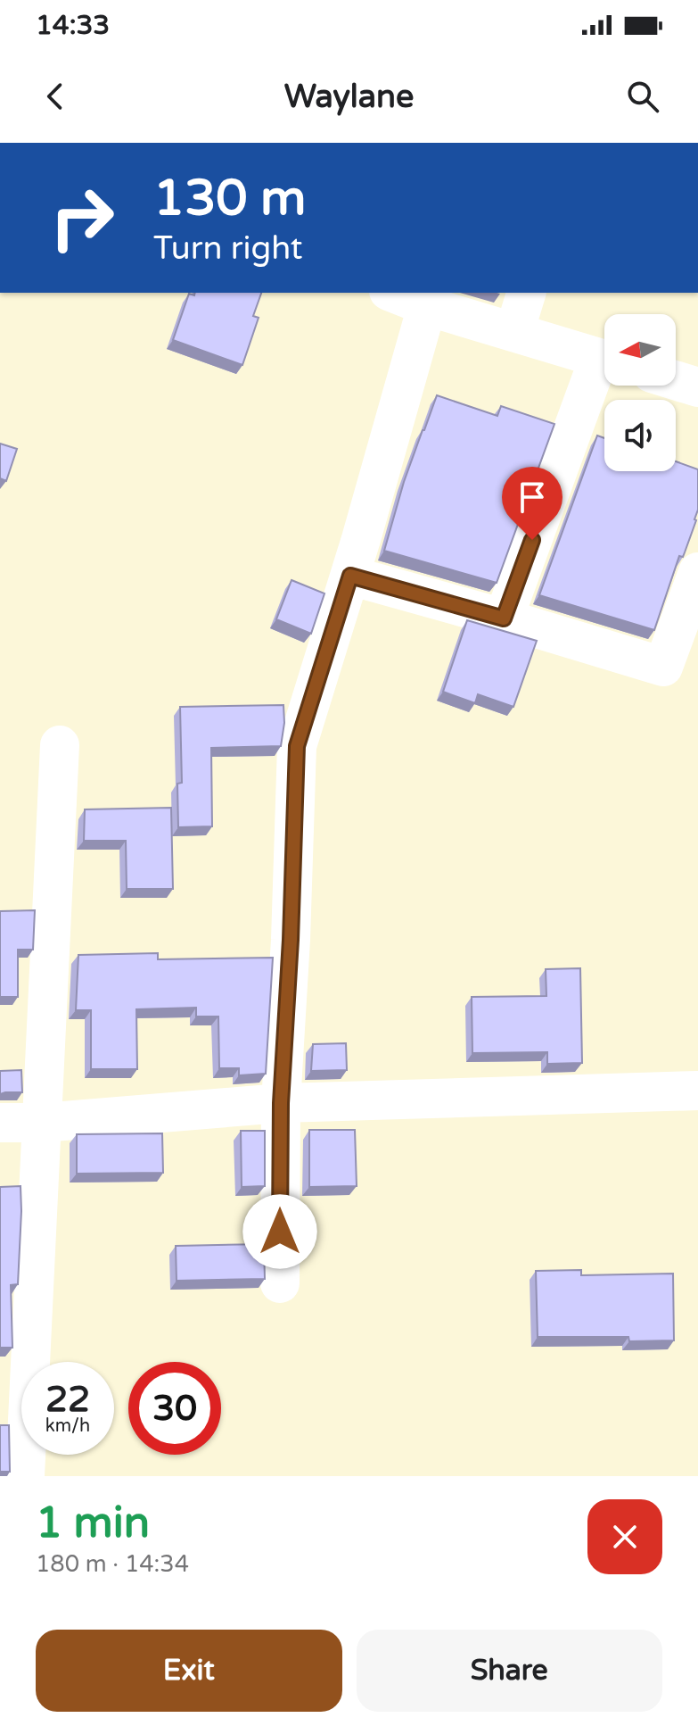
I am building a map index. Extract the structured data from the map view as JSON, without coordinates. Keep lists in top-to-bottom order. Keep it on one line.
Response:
{"north":"left","page":{"status":"14:33","header":"Waylane","turn":["130 m","Turn right"],"speed":"22 km/h","limit":"30","heading":["1 min","180 m · 14:34"],"buttons":["Exit","Share"]}}
